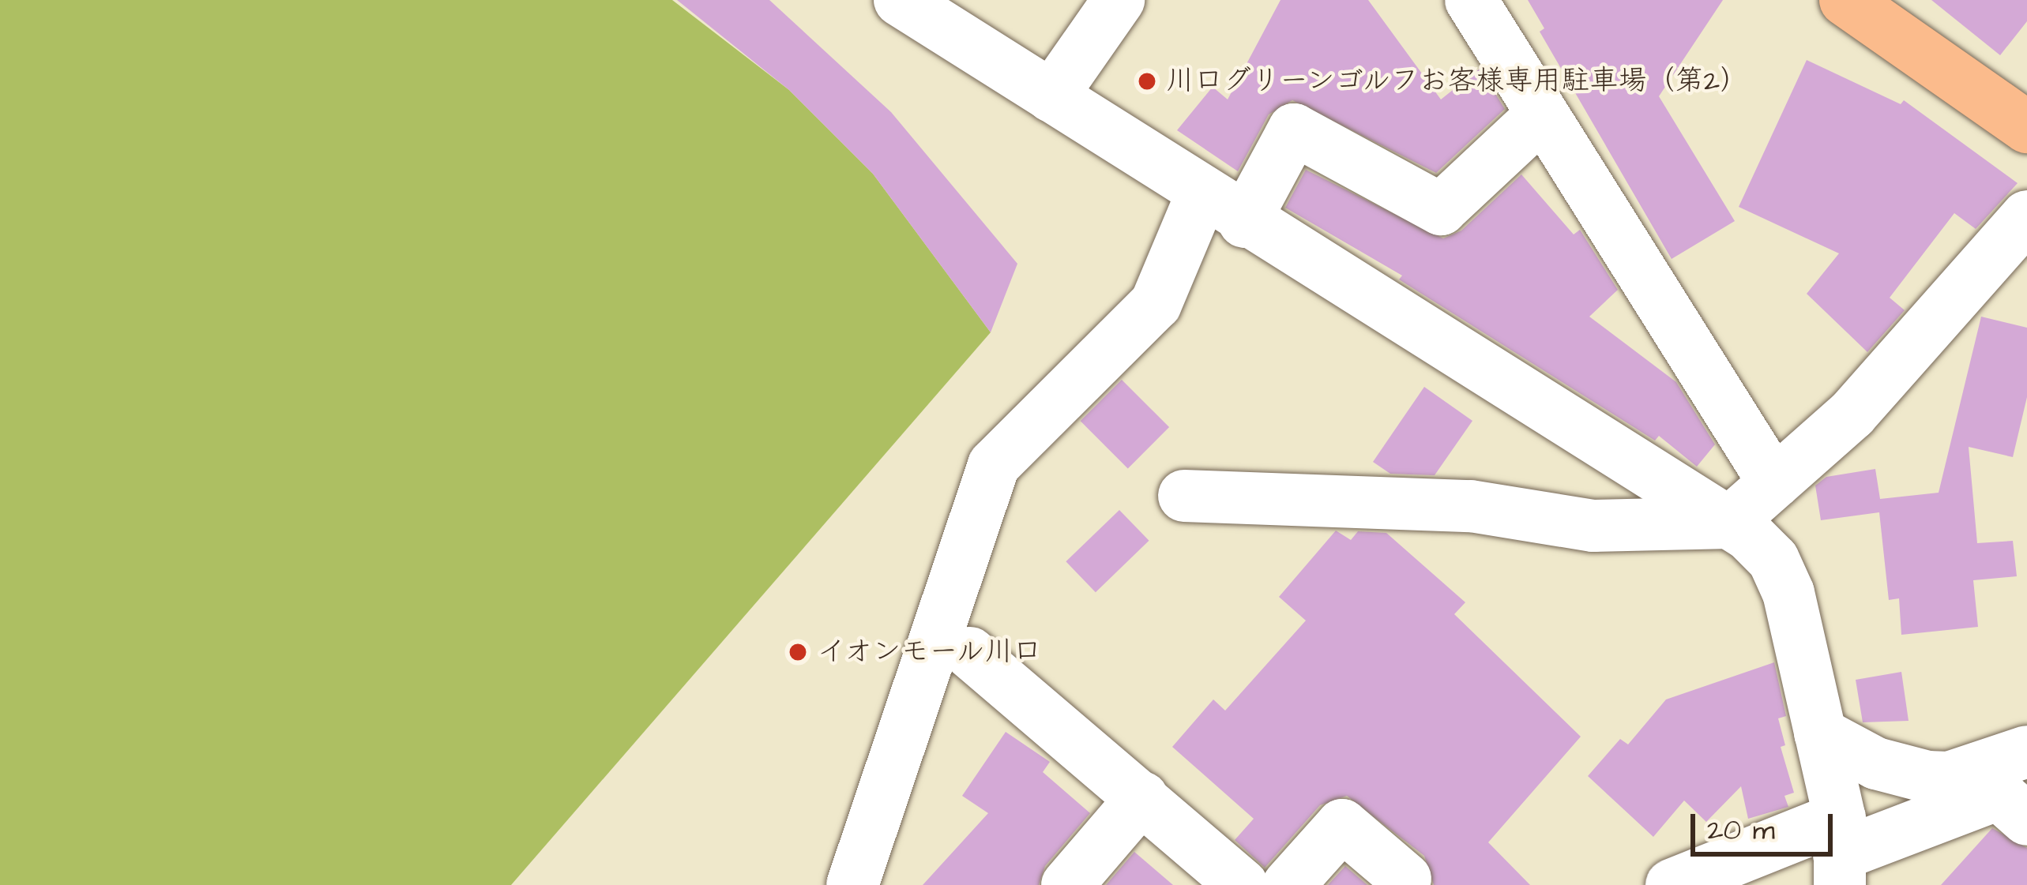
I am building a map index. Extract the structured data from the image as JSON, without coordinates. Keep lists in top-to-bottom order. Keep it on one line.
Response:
{"places":["川口グリーンゴルフお客様専用駐車場（第2）","イオンモール川口"],"scale_bar":"20 m"}
